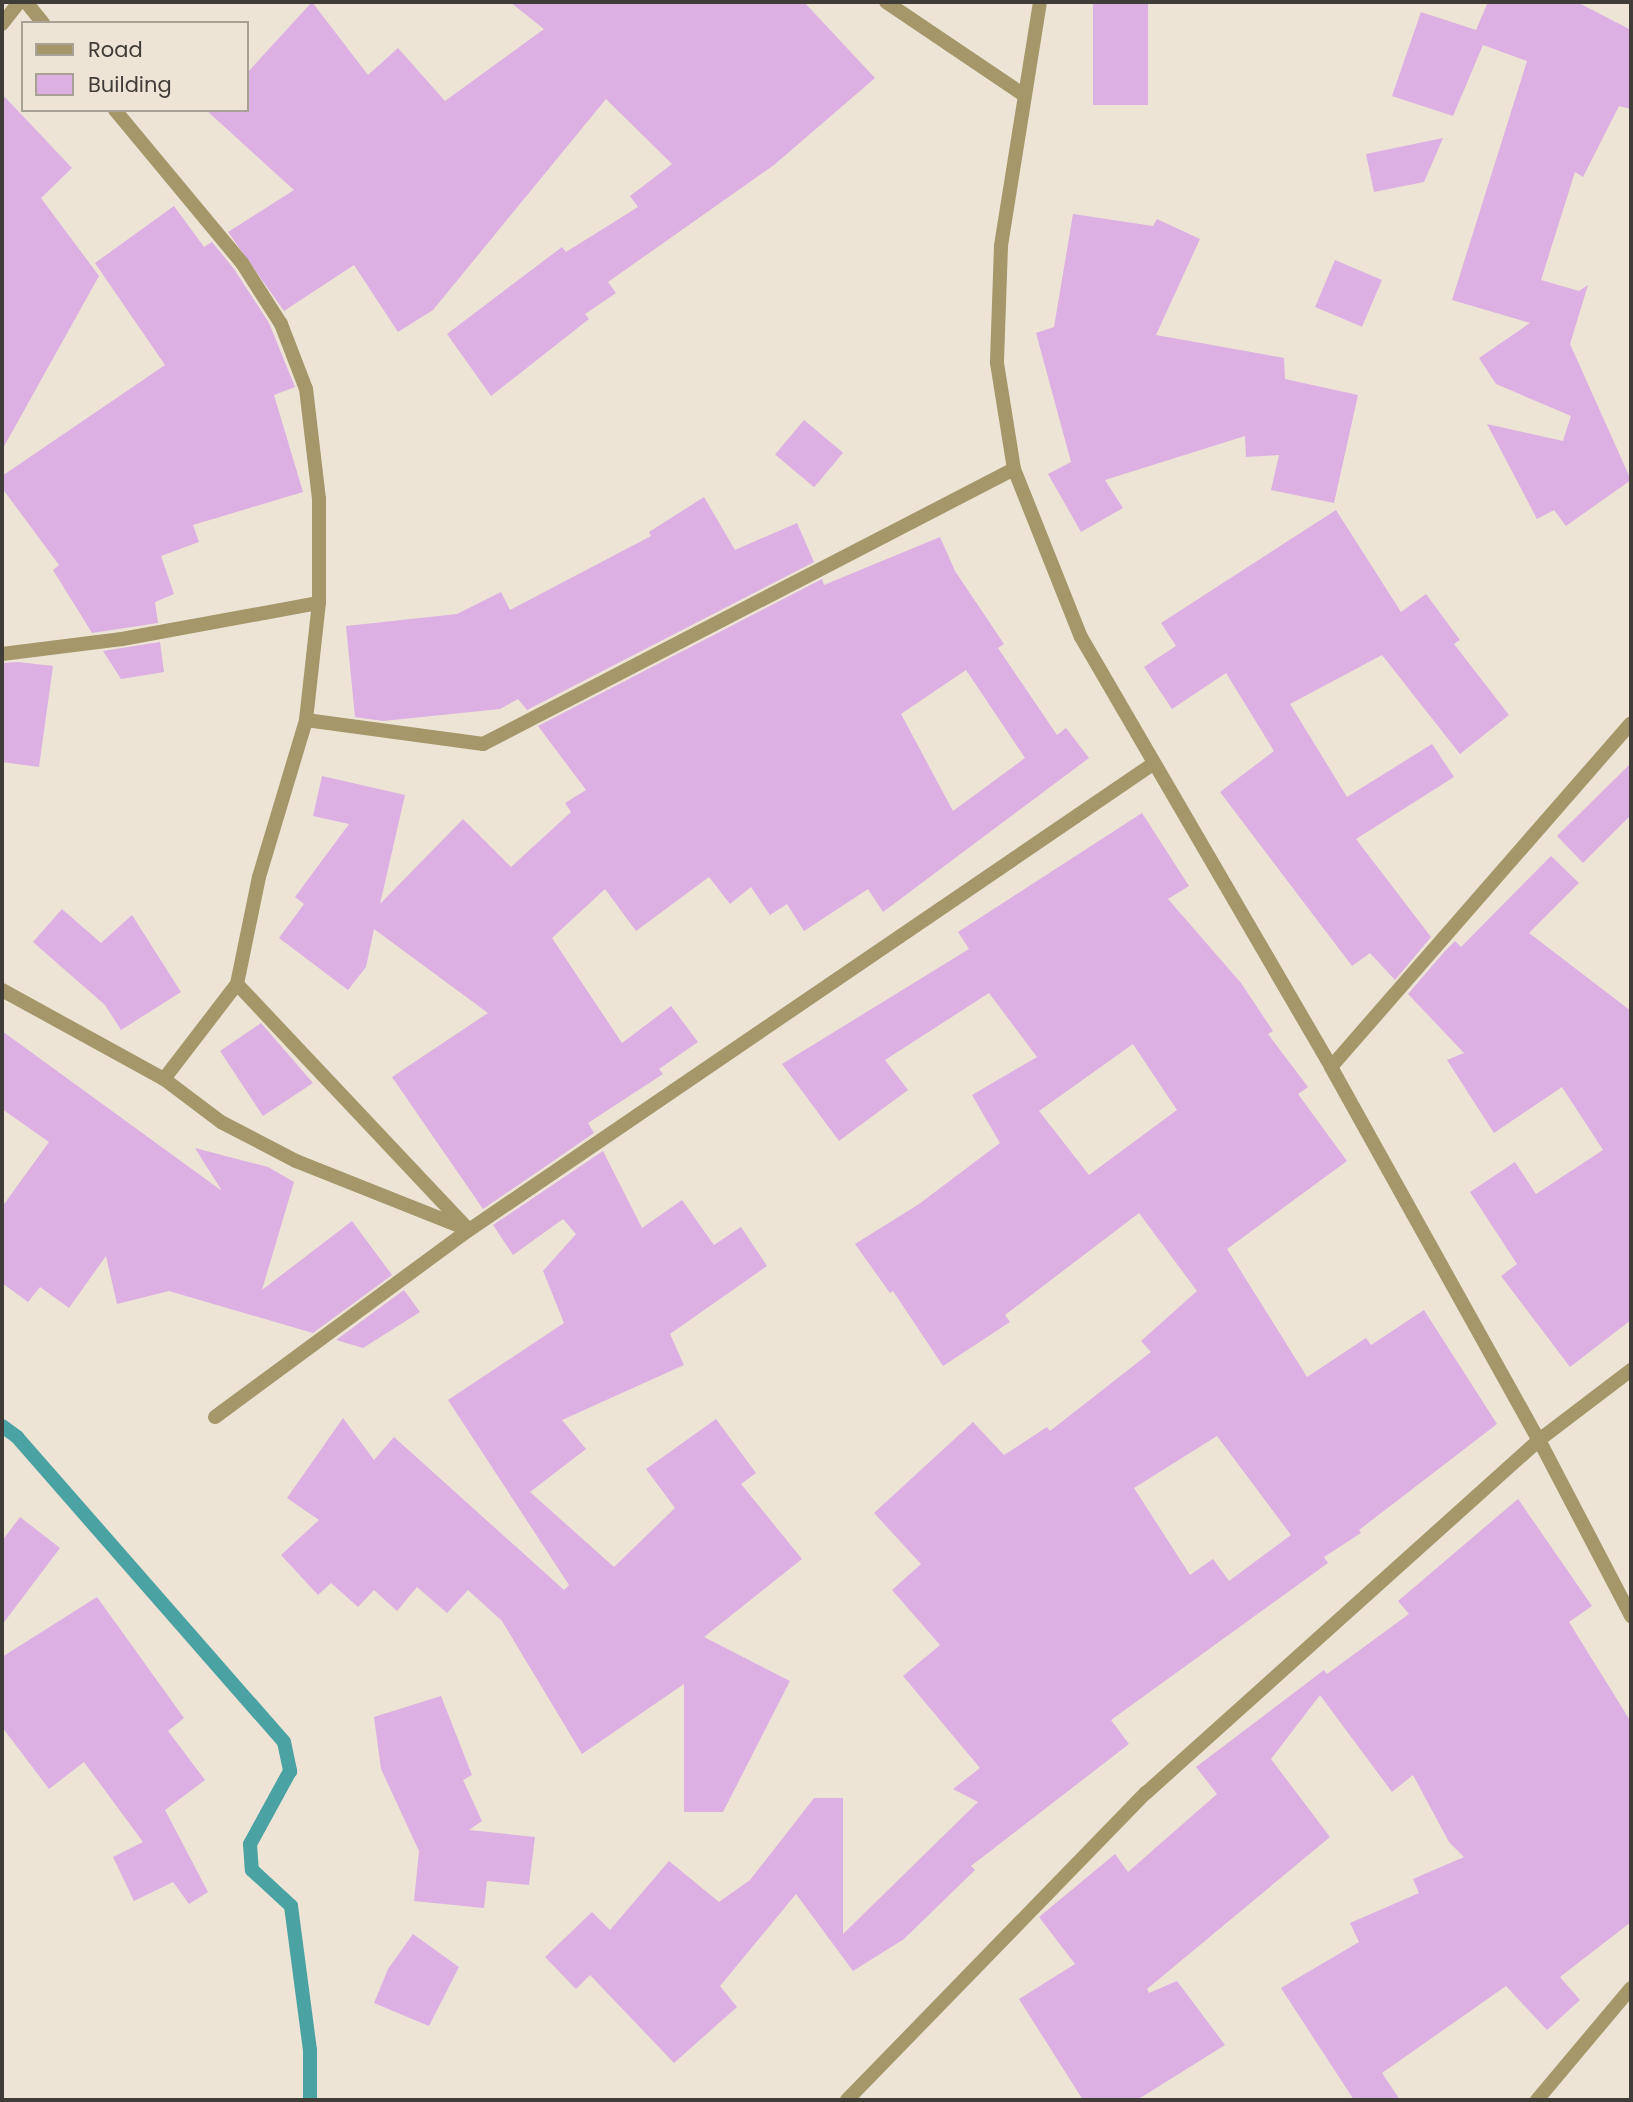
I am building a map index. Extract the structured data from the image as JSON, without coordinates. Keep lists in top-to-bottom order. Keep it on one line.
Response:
{"legend":["Road","Building"]}
